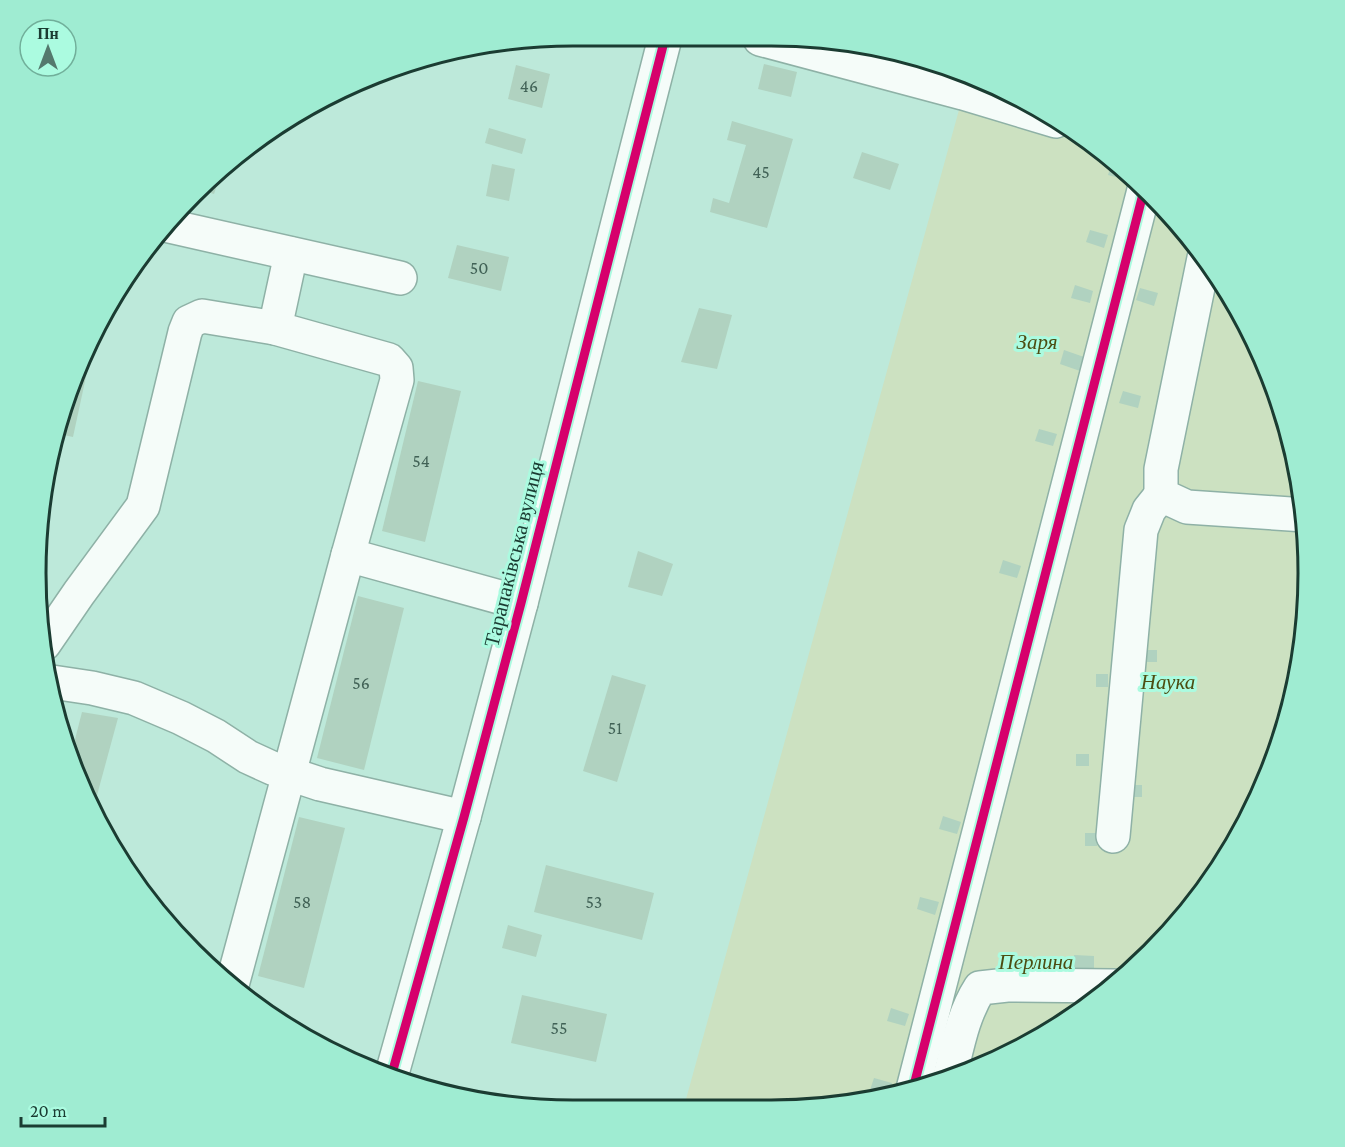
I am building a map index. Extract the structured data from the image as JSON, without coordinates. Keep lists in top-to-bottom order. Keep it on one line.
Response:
{"streets":{"street":["Тарапаківська вулиця"]},"parks":["Заря","Наука","Перлина"],"house_numbers":["46","45","50","54","56","51","58","53","55"],"scale_bar":"20 m","north":"top"}
